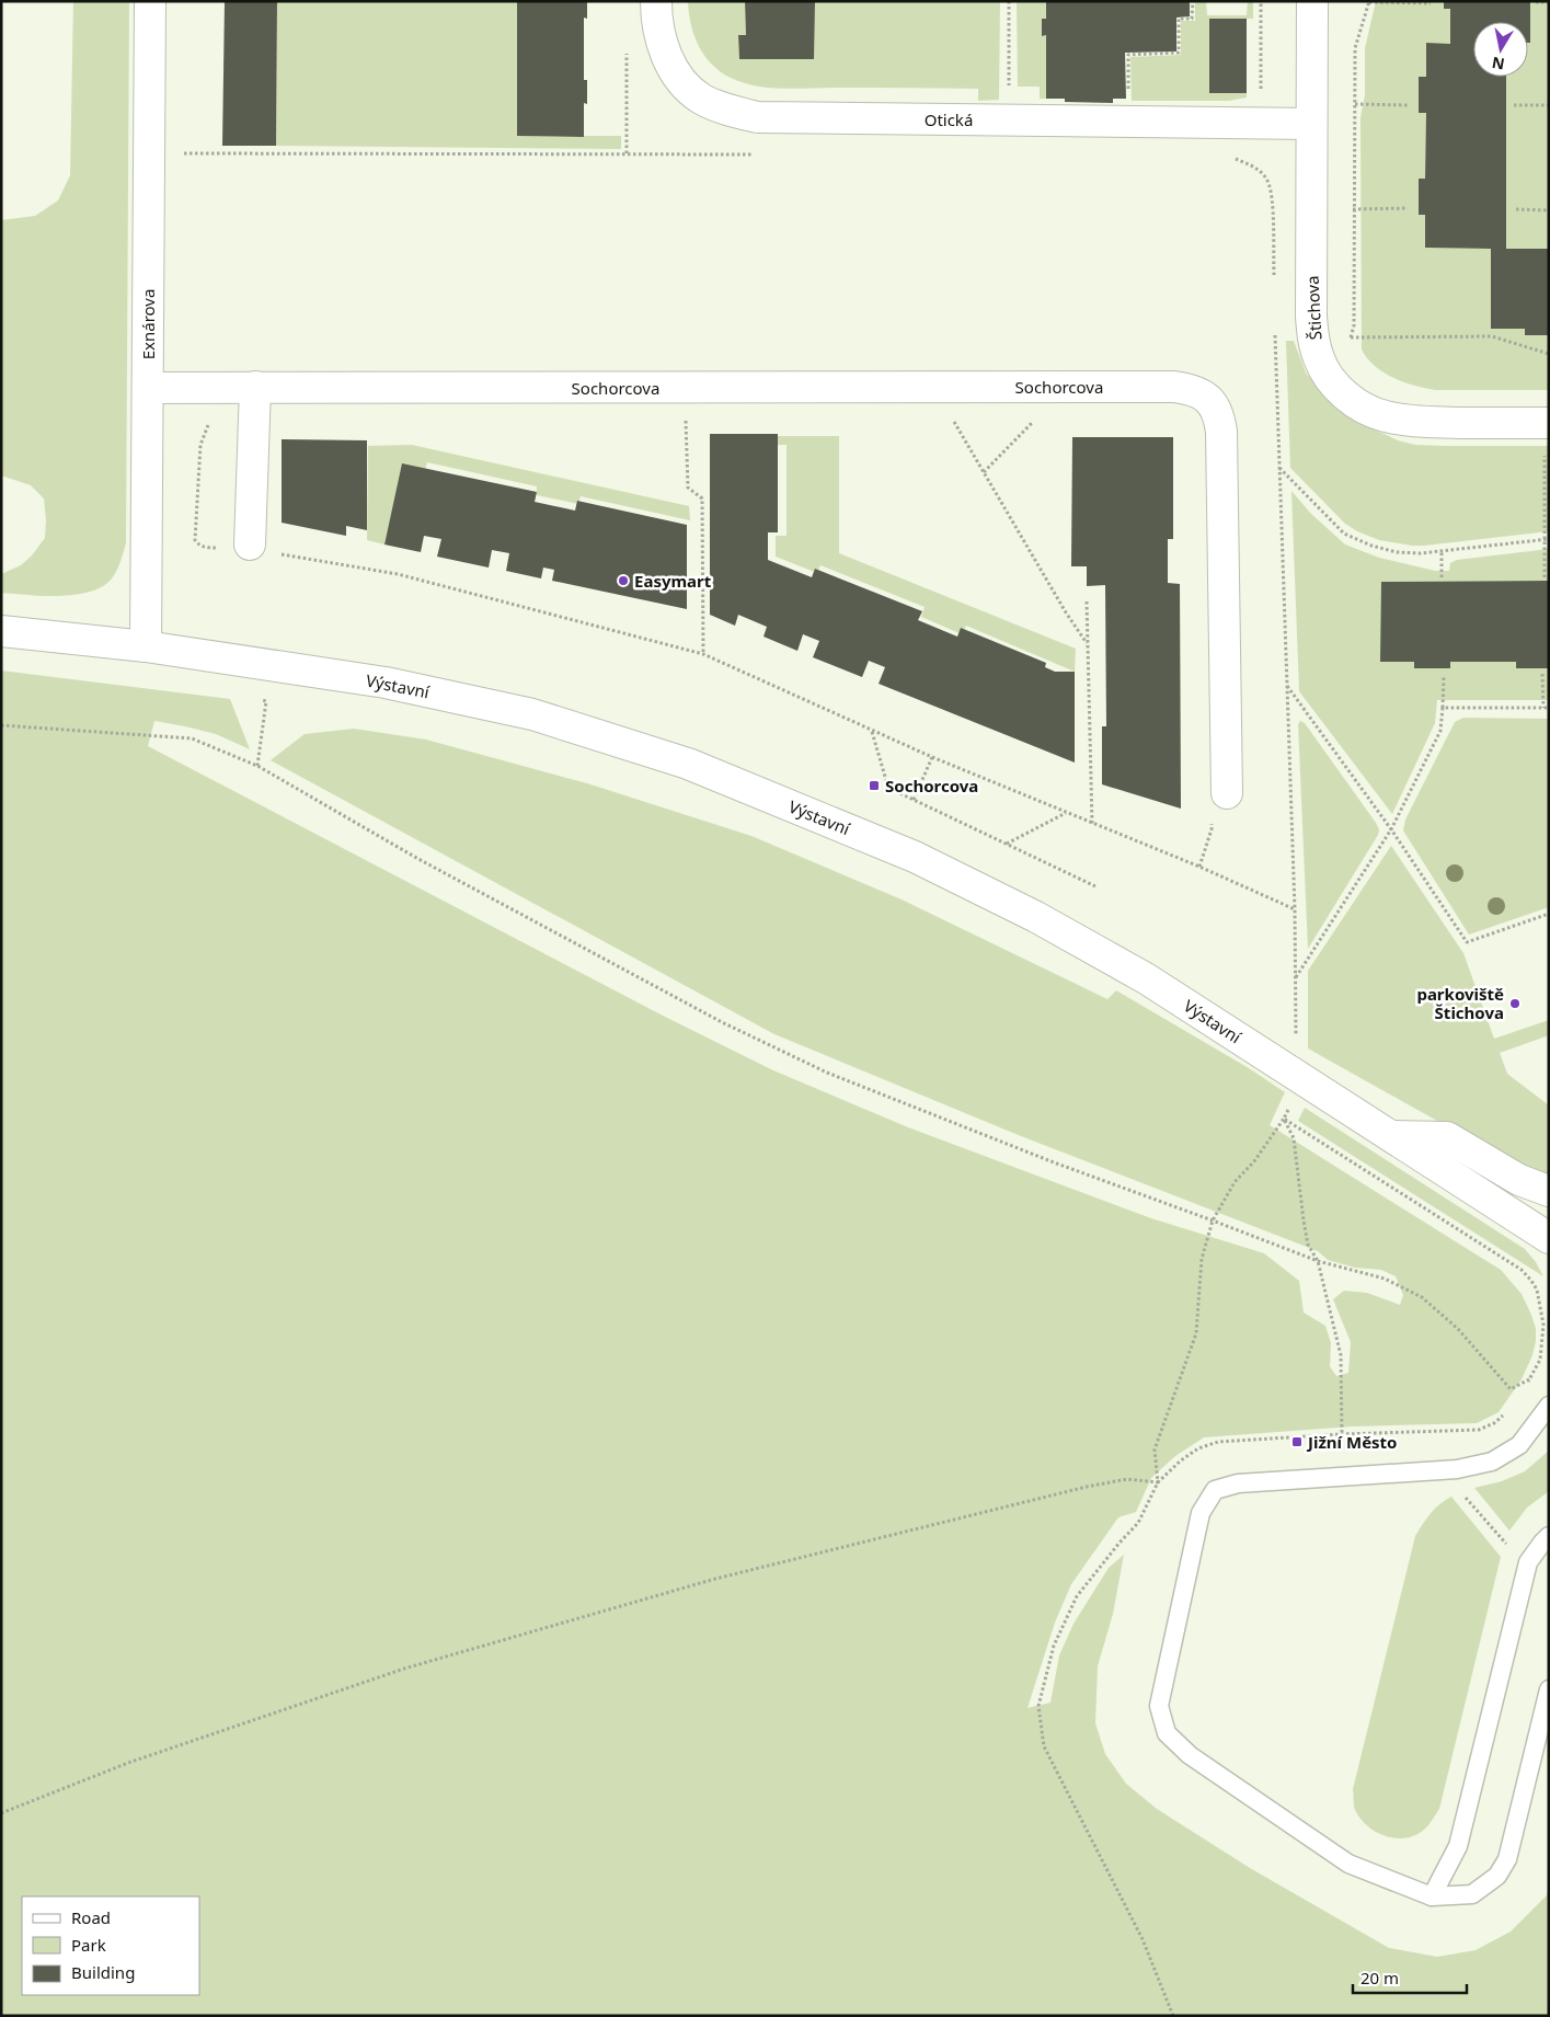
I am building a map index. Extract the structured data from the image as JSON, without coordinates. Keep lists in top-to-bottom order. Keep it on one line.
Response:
{"streets":{"street":["Otická","Štichova","Exnárova","Sochorcova","Výstavní"]},"crossings":[["Otická","Štichova"],["Exnárova","Sochorcova"],["Exnárova","Výstavní"]],"places":{"other":["Easymart","parkoviště Štichova"],"transit":["Sochorcova","Jižní Město"]},"legend":["Road","Park","Building"],"scale_bar":"20 m","north":"bottom"}
